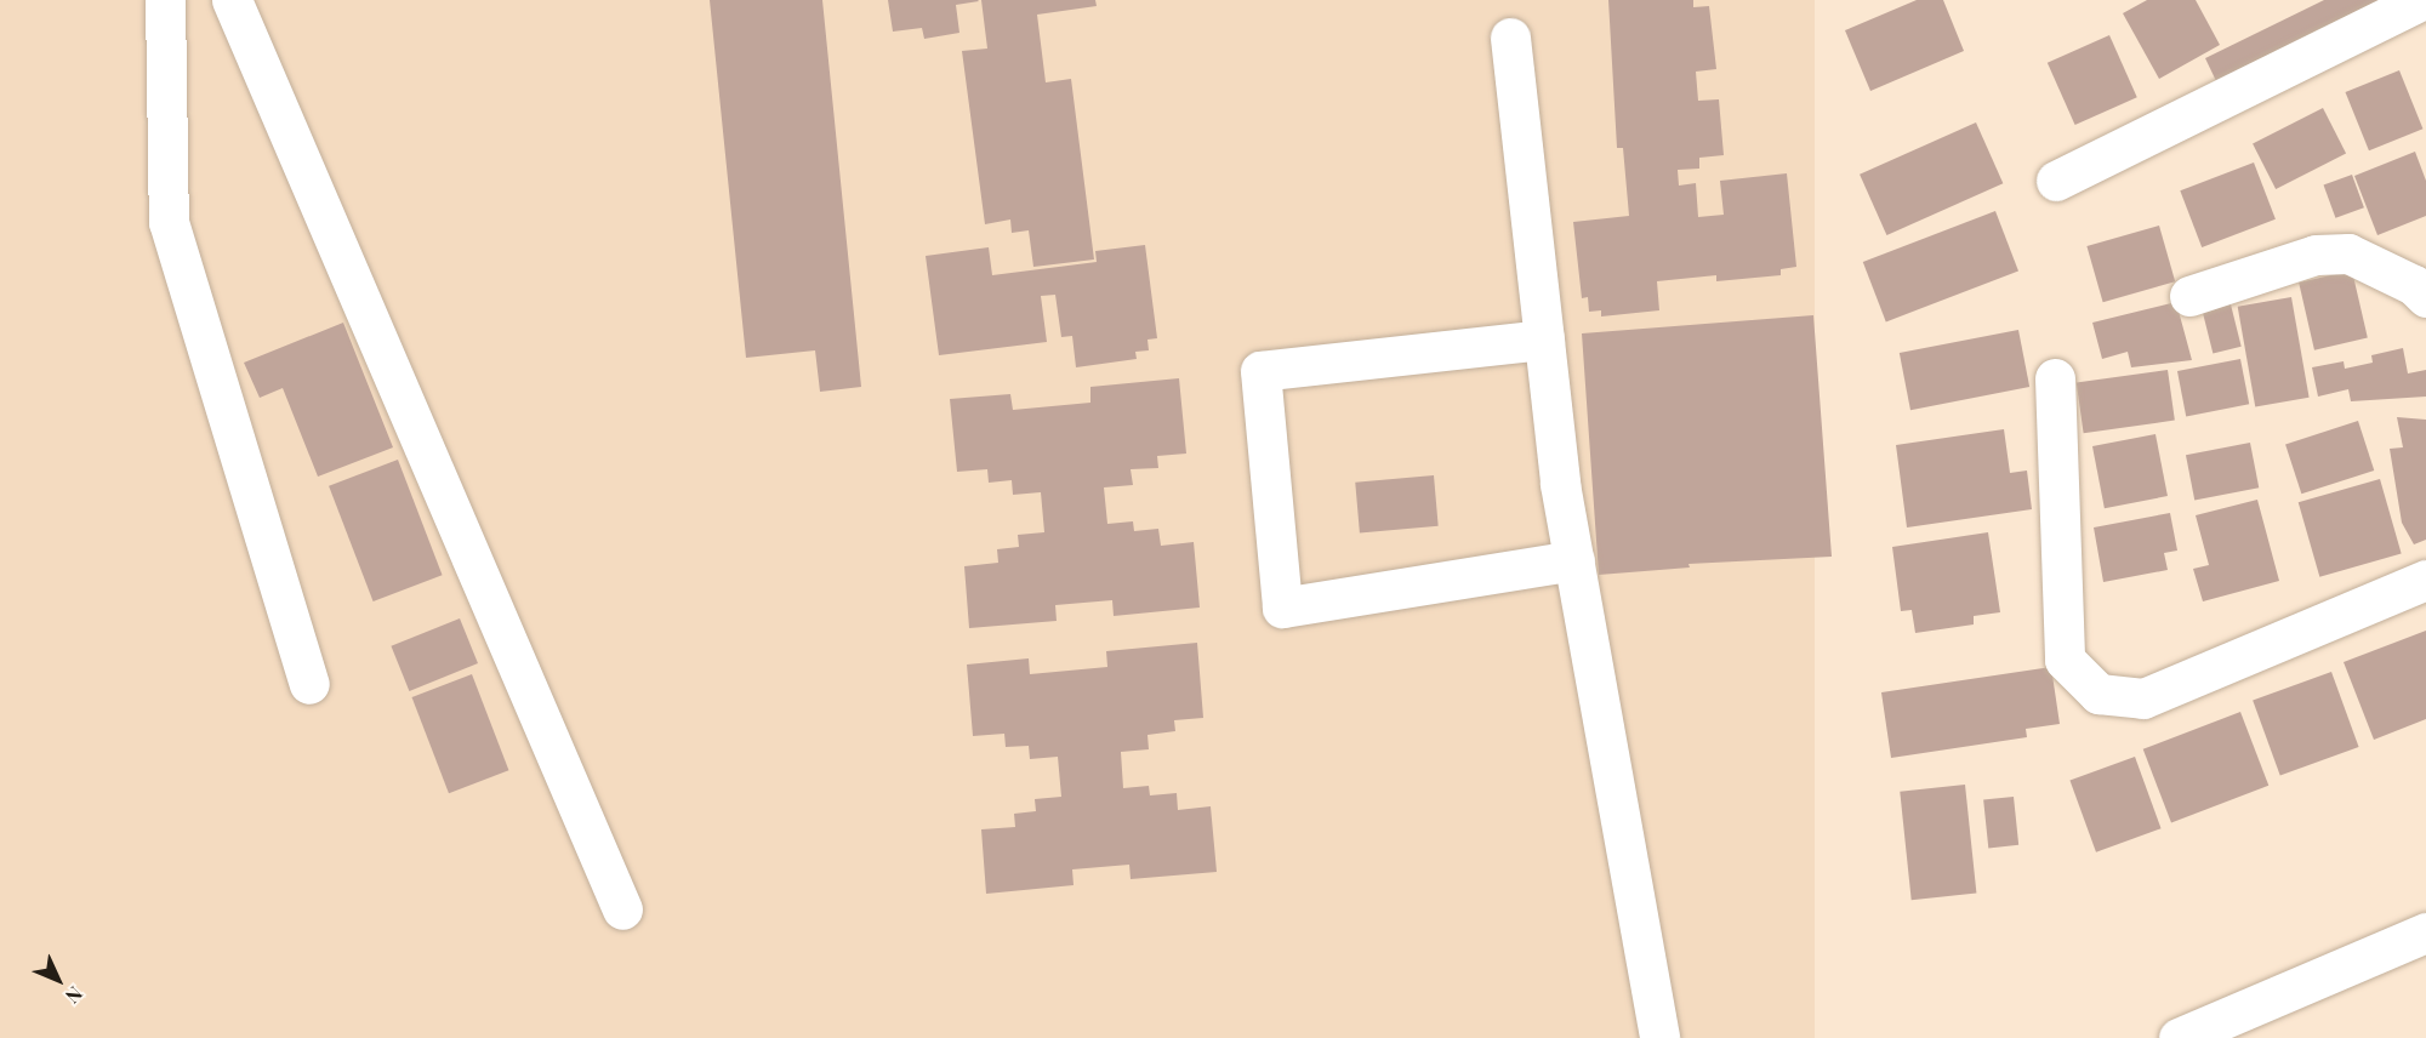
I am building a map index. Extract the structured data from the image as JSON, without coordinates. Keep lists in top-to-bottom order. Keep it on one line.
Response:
{"north":"bottom right"}
